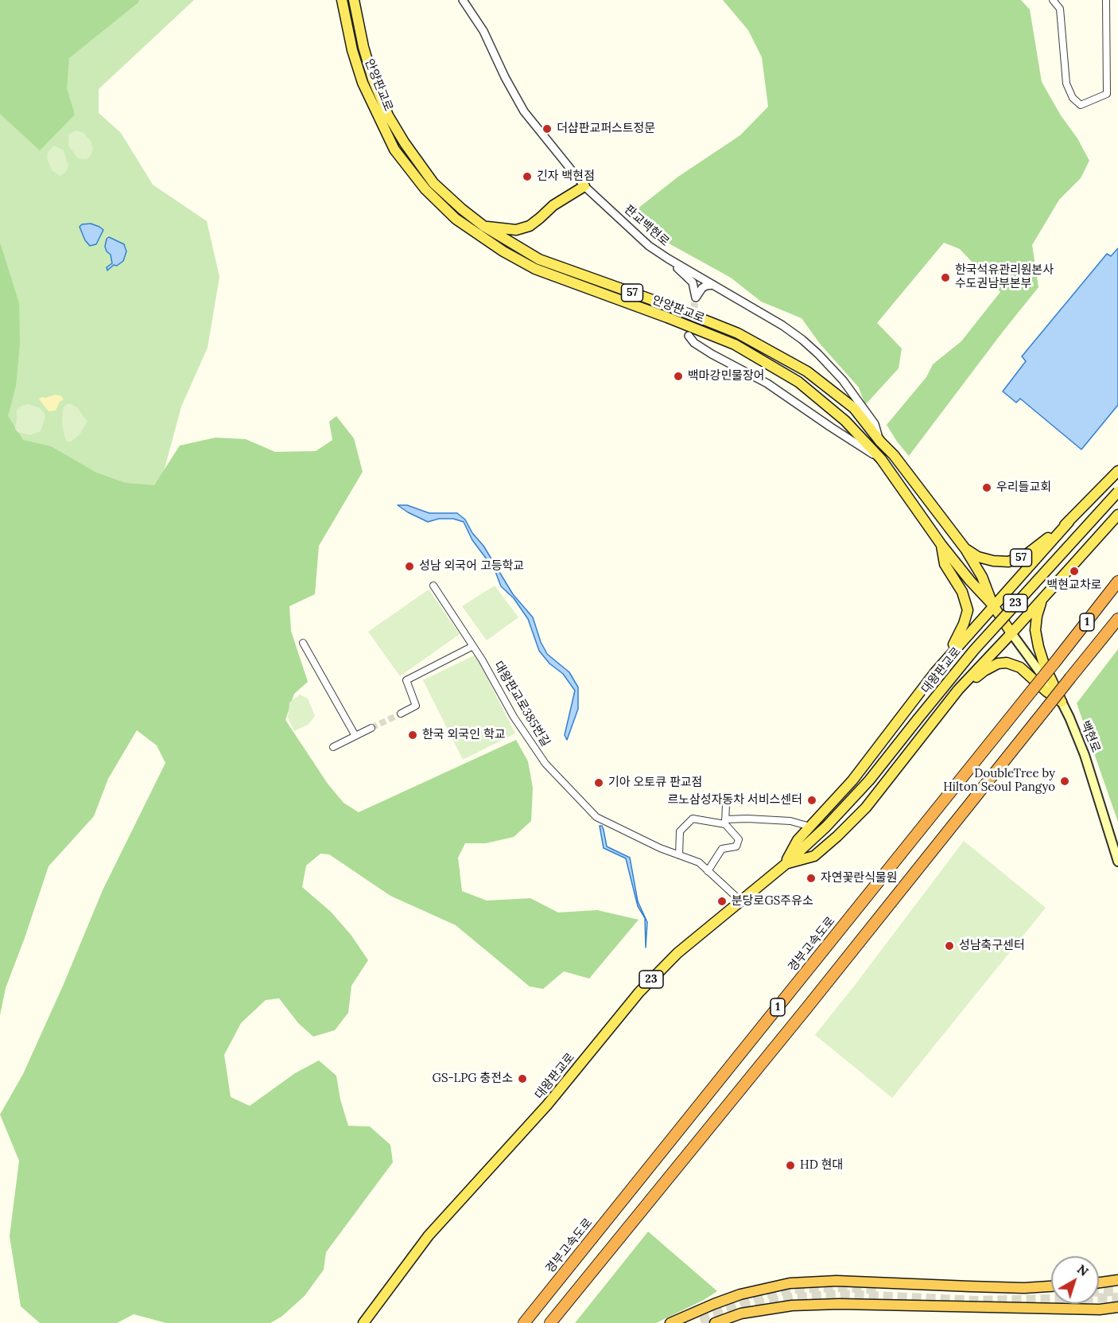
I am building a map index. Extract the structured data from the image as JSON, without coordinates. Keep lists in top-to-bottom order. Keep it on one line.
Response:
{"streets":{"highway":["1","경부고속도로"],"main road":["안양판교로","57","23","대왕판교로","백현로"],"street":["판교백현로","대왕판교로385번길"]},"crossings":[["안양판교로","판교백현로"],["안양판교로","57"],["안양판교로","대왕판교로"],["안양판교로","백현로"],["57","대왕판교로"],["대왕판교로","대왕판교로385번길"],["대왕판교로","백현로"]],"places":["더샵판교퍼스트정문","긴자 백현점","한국석유관리원본사 수도권남부본부","백마강민물장어","우리들교회","성남 외국어 고등학교","백현교차로","한국 외국인 학교","DoubleTree by Hilton Seoul Pangyo","기아 오토큐 판교점","르노삼성자동차 서비스센터","자연꽃란식물원","분당로GS주유소","성남축구센터","GS-LPG 충전소","HD 현대"],"north":"top right"}
